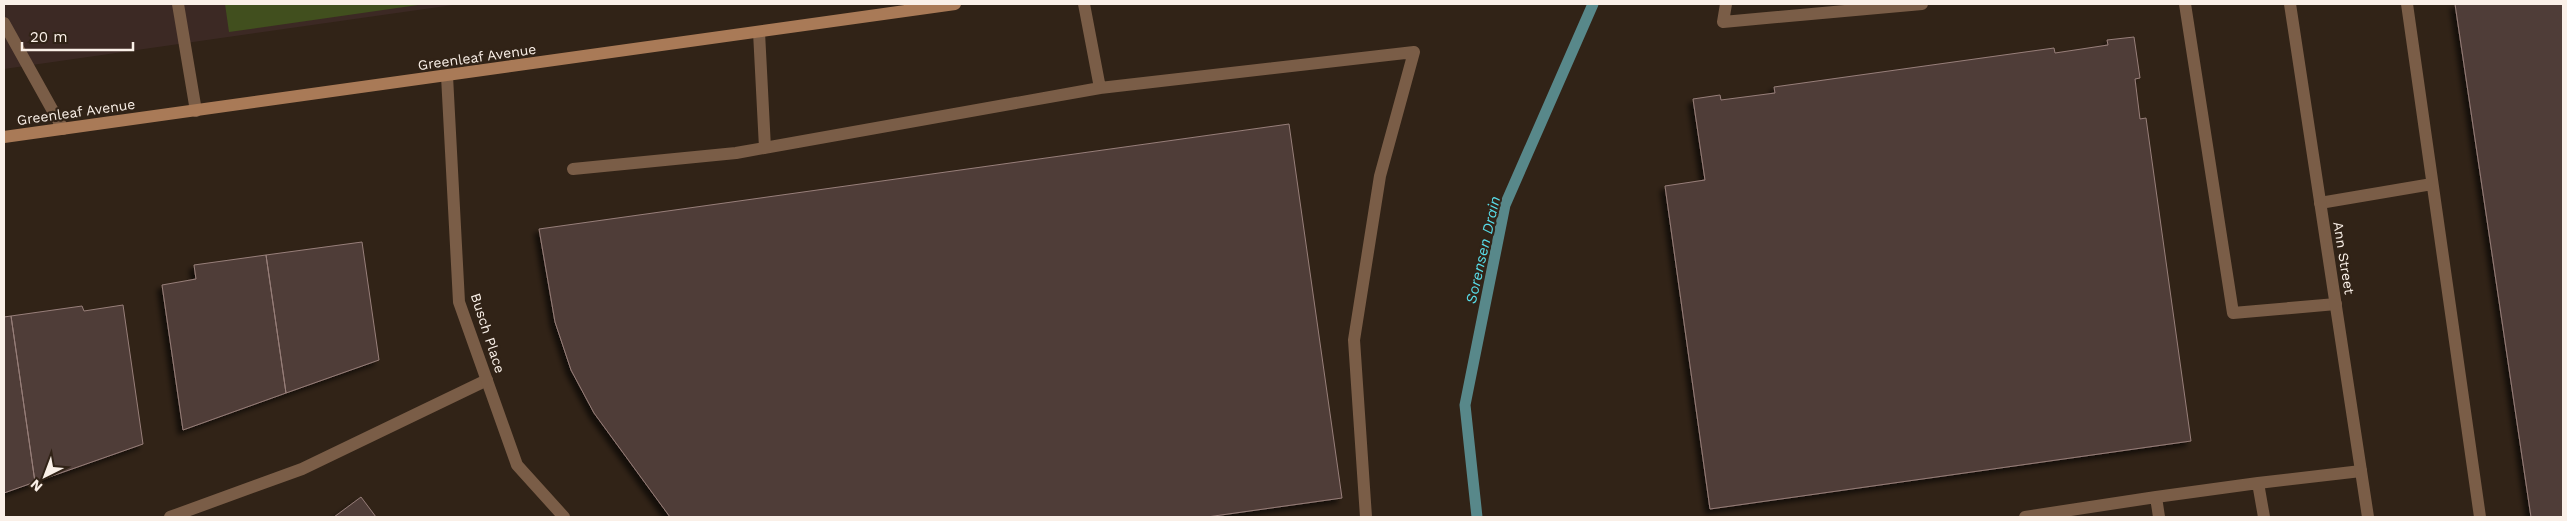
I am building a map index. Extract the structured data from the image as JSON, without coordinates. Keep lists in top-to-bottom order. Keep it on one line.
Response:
{"streets":{"main road":["Greenleaf Avenue"],"street":["Ann Street","Busch Place"]},"crossings":[["Greenleaf Avenue","Busch Place"]],"water":["Sorensen Drain"],"scale_bar":"20 m","north":"bottom left"}
